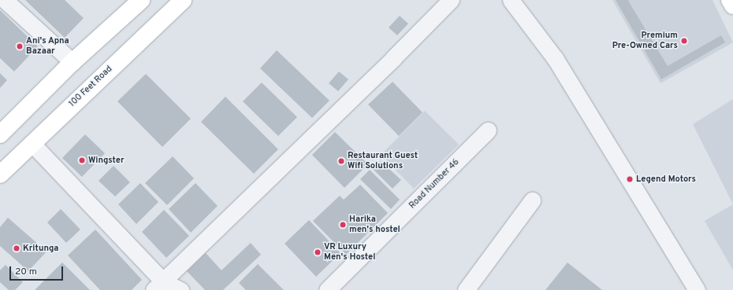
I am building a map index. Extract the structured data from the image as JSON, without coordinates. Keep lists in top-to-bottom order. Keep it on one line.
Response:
{"streets":{"main road":["100 Feet Road"],"street":["Road Number 46"]},"places":["Premium Pre-Owned Cars","Ani's Apna Bazaar","Wingster","Restaurant Guest Wifi Solutions","Legend Motors","Harika men's hostel","Kritunga","VR Luxury Men's Hostel"],"scale_bar":"20 m"}
